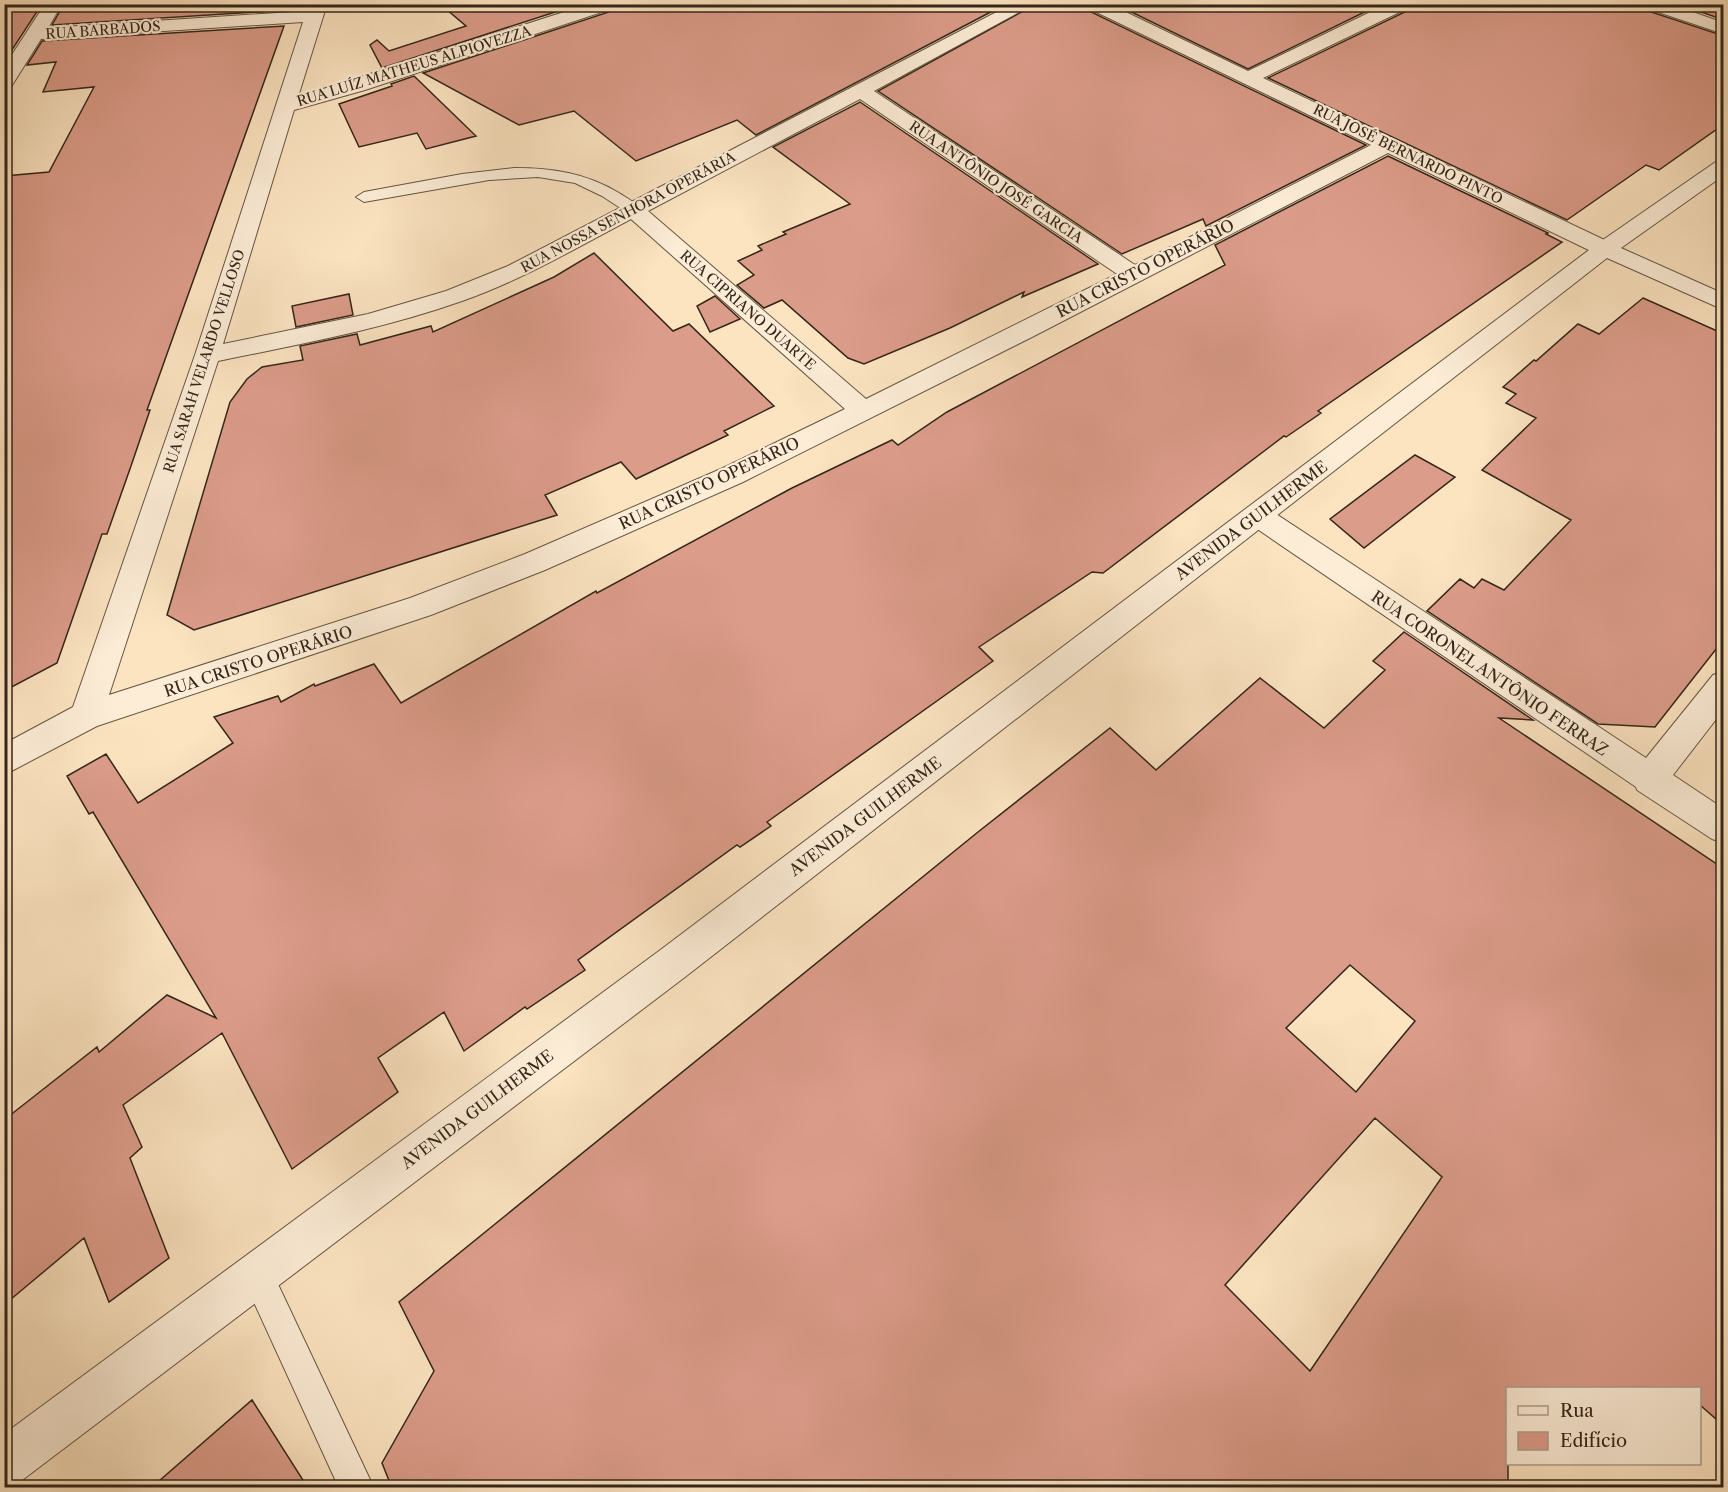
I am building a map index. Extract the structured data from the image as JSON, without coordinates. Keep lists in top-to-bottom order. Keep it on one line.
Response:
{"streets":{"street":["RUA BARBADOS","RUA LUÍZ MATHEUS ALPIOVEZZA","RUA JOSÉ BERNARDO PINTO","RUA ANTÔNIO JOSÉ GARCIA","RUA NOSSA SENHORA OPERÁRIA","RUA CRISTO OPERÁRIO","RUA CIPRIANO DUARTE","RUA SARAH VELARDO VELLOSO","AVENIDA GUILHERME","RUA CORONEL ANTÔNIO FERRAZ"]},"crossings":[["RUA BARBADOS","RUA SARAH VELARDO VELLOSO"],["RUA LUÍZ MATHEUS ALPIOVEZZA","RUA SARAH VELARDO VELLOSO"],["RUA JOSÉ BERNARDO PINTO","RUA CRISTO OPERÁRIO"],["RUA JOSÉ BERNARDO PINTO","AVENIDA GUILHERME"],["RUA ANTÔNIO JOSÉ GARCIA","RUA NOSSA SENHORA OPERÁRIA"],["RUA ANTÔNIO JOSÉ GARCIA","RUA CRISTO OPERÁRIO"],["RUA NOSSA SENHORA OPERÁRIA","RUA CIPRIANO DUARTE"],["RUA NOSSA SENHORA OPERÁRIA","RUA SARAH VELARDO VELLOSO"],["RUA CRISTO OPERÁRIO","RUA CIPRIANO DUARTE"],["RUA CRISTO OPERÁRIO","RUA SARAH VELARDO VELLOSO"],["AVENIDA GUILHERME","RUA CORONEL ANTÔNIO FERRAZ"]],"legend":["Rua","Edifício"]}
